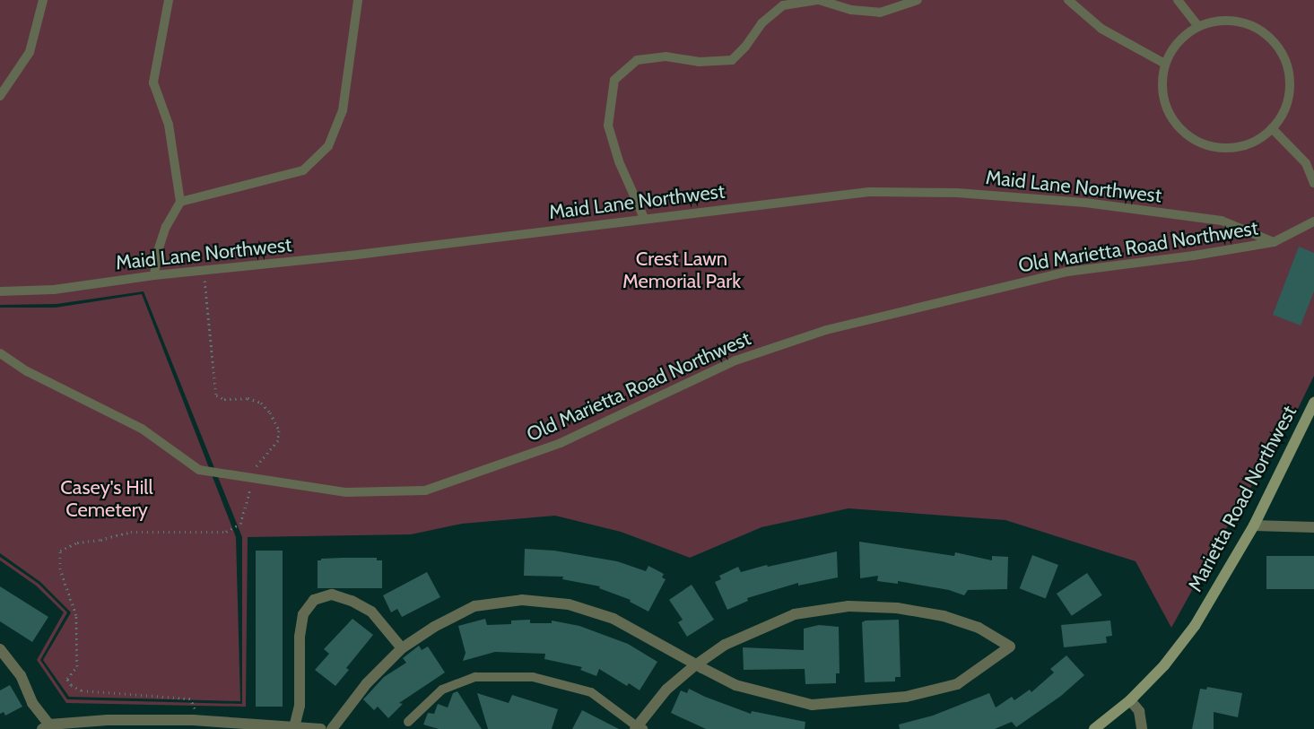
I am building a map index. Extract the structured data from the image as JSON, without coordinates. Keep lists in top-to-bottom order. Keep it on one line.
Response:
{"streets":{"main road":["Marietta Road Northwest"],"lane":["Maid Lane Northwest","Old Marietta Road Northwest"]},"crossings":[["Maid Lane Northwest","Old Marietta Road Northwest"]],"parks":["Crest Lawn Memorial Park","Casey's Hill Cemetery"]}
